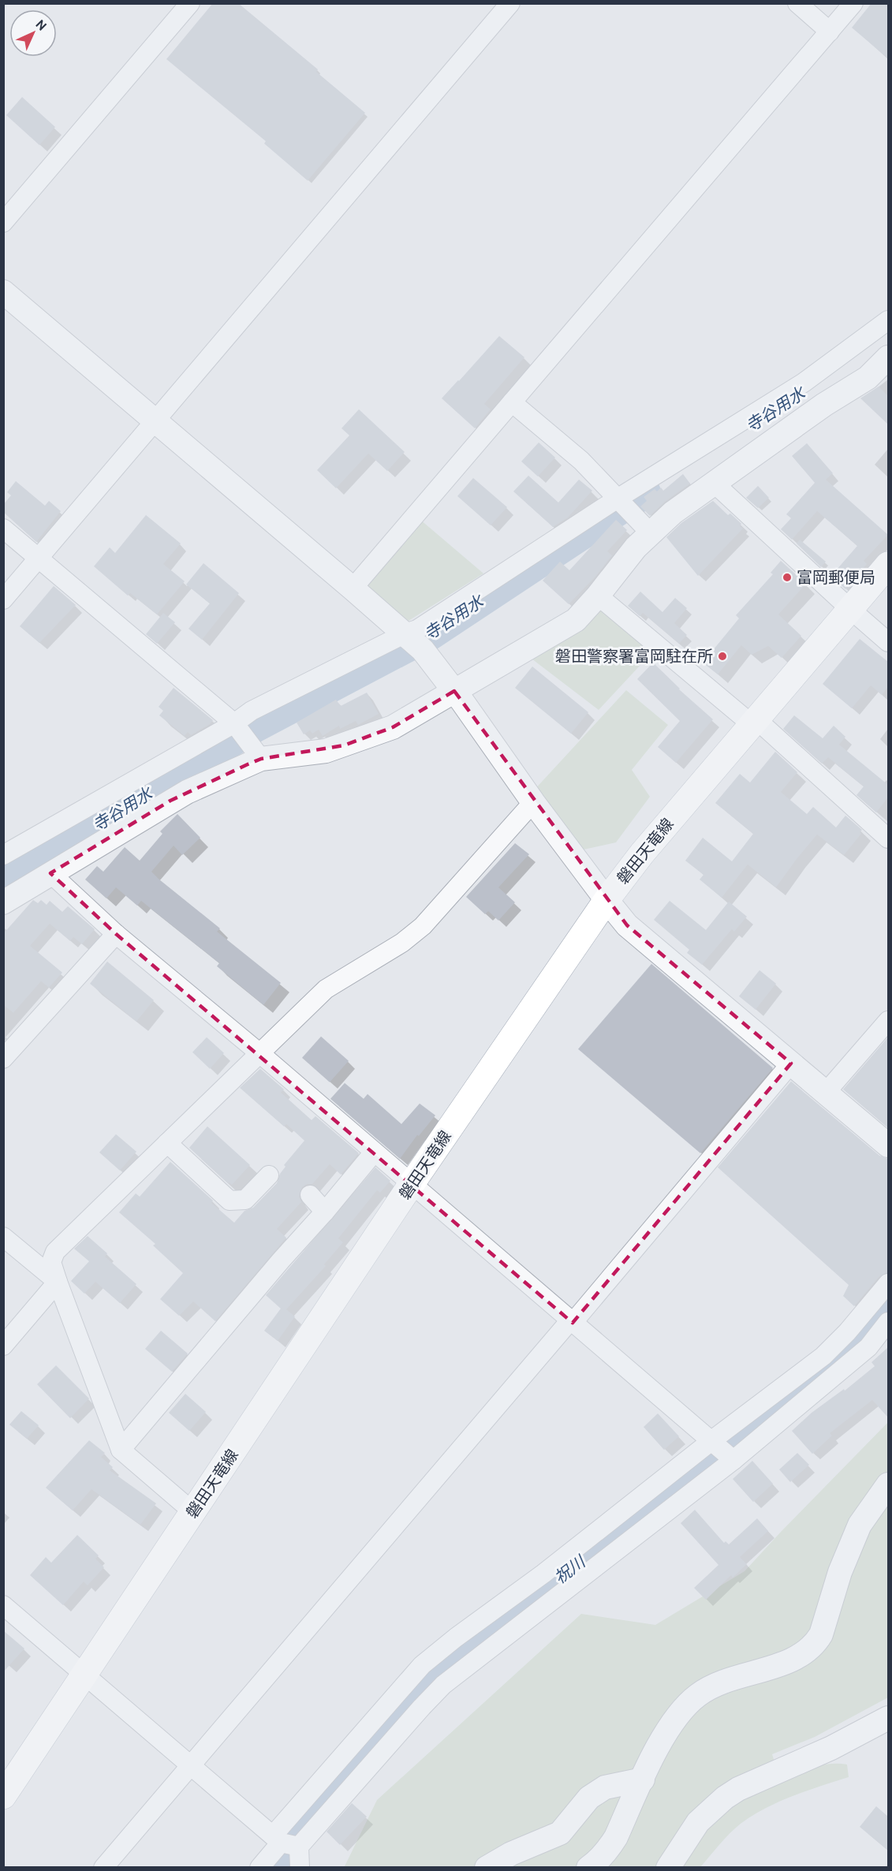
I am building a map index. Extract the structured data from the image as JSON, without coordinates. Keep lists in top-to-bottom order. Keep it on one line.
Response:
{"streets":{"main road":["磐田天竜線"]},"water":["寺谷用水","祝川"],"places":["富岡郵便局","磐田警察署富岡駐在所"],"north":"top right"}
